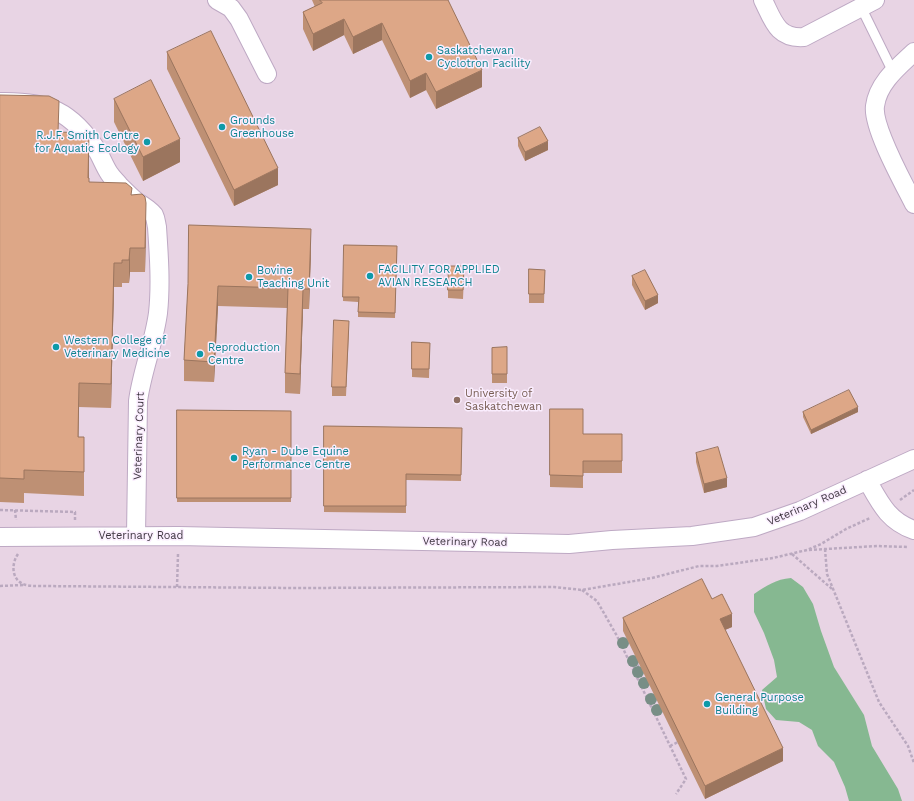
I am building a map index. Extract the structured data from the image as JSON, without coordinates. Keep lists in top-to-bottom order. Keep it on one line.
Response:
{"streets":{"street":["Veterinary Court","Veterinary Road"]},"crossings":[["Veterinary Court","Veterinary Road"]],"places":["Saskatchewan Cyclotron Facility","Grounds Greenhouse","R.J.F. Smith Centre for Aquatic Ecology","FACILITY FOR APPLIED AVIAN RESEARCH","Bovine Teaching Unit","Western College of Veterinary Medicine","Reproduction Centre","University of Saskatchewan","Ryan - Dube Equine Performance Centre","General Purpose Building"]}
